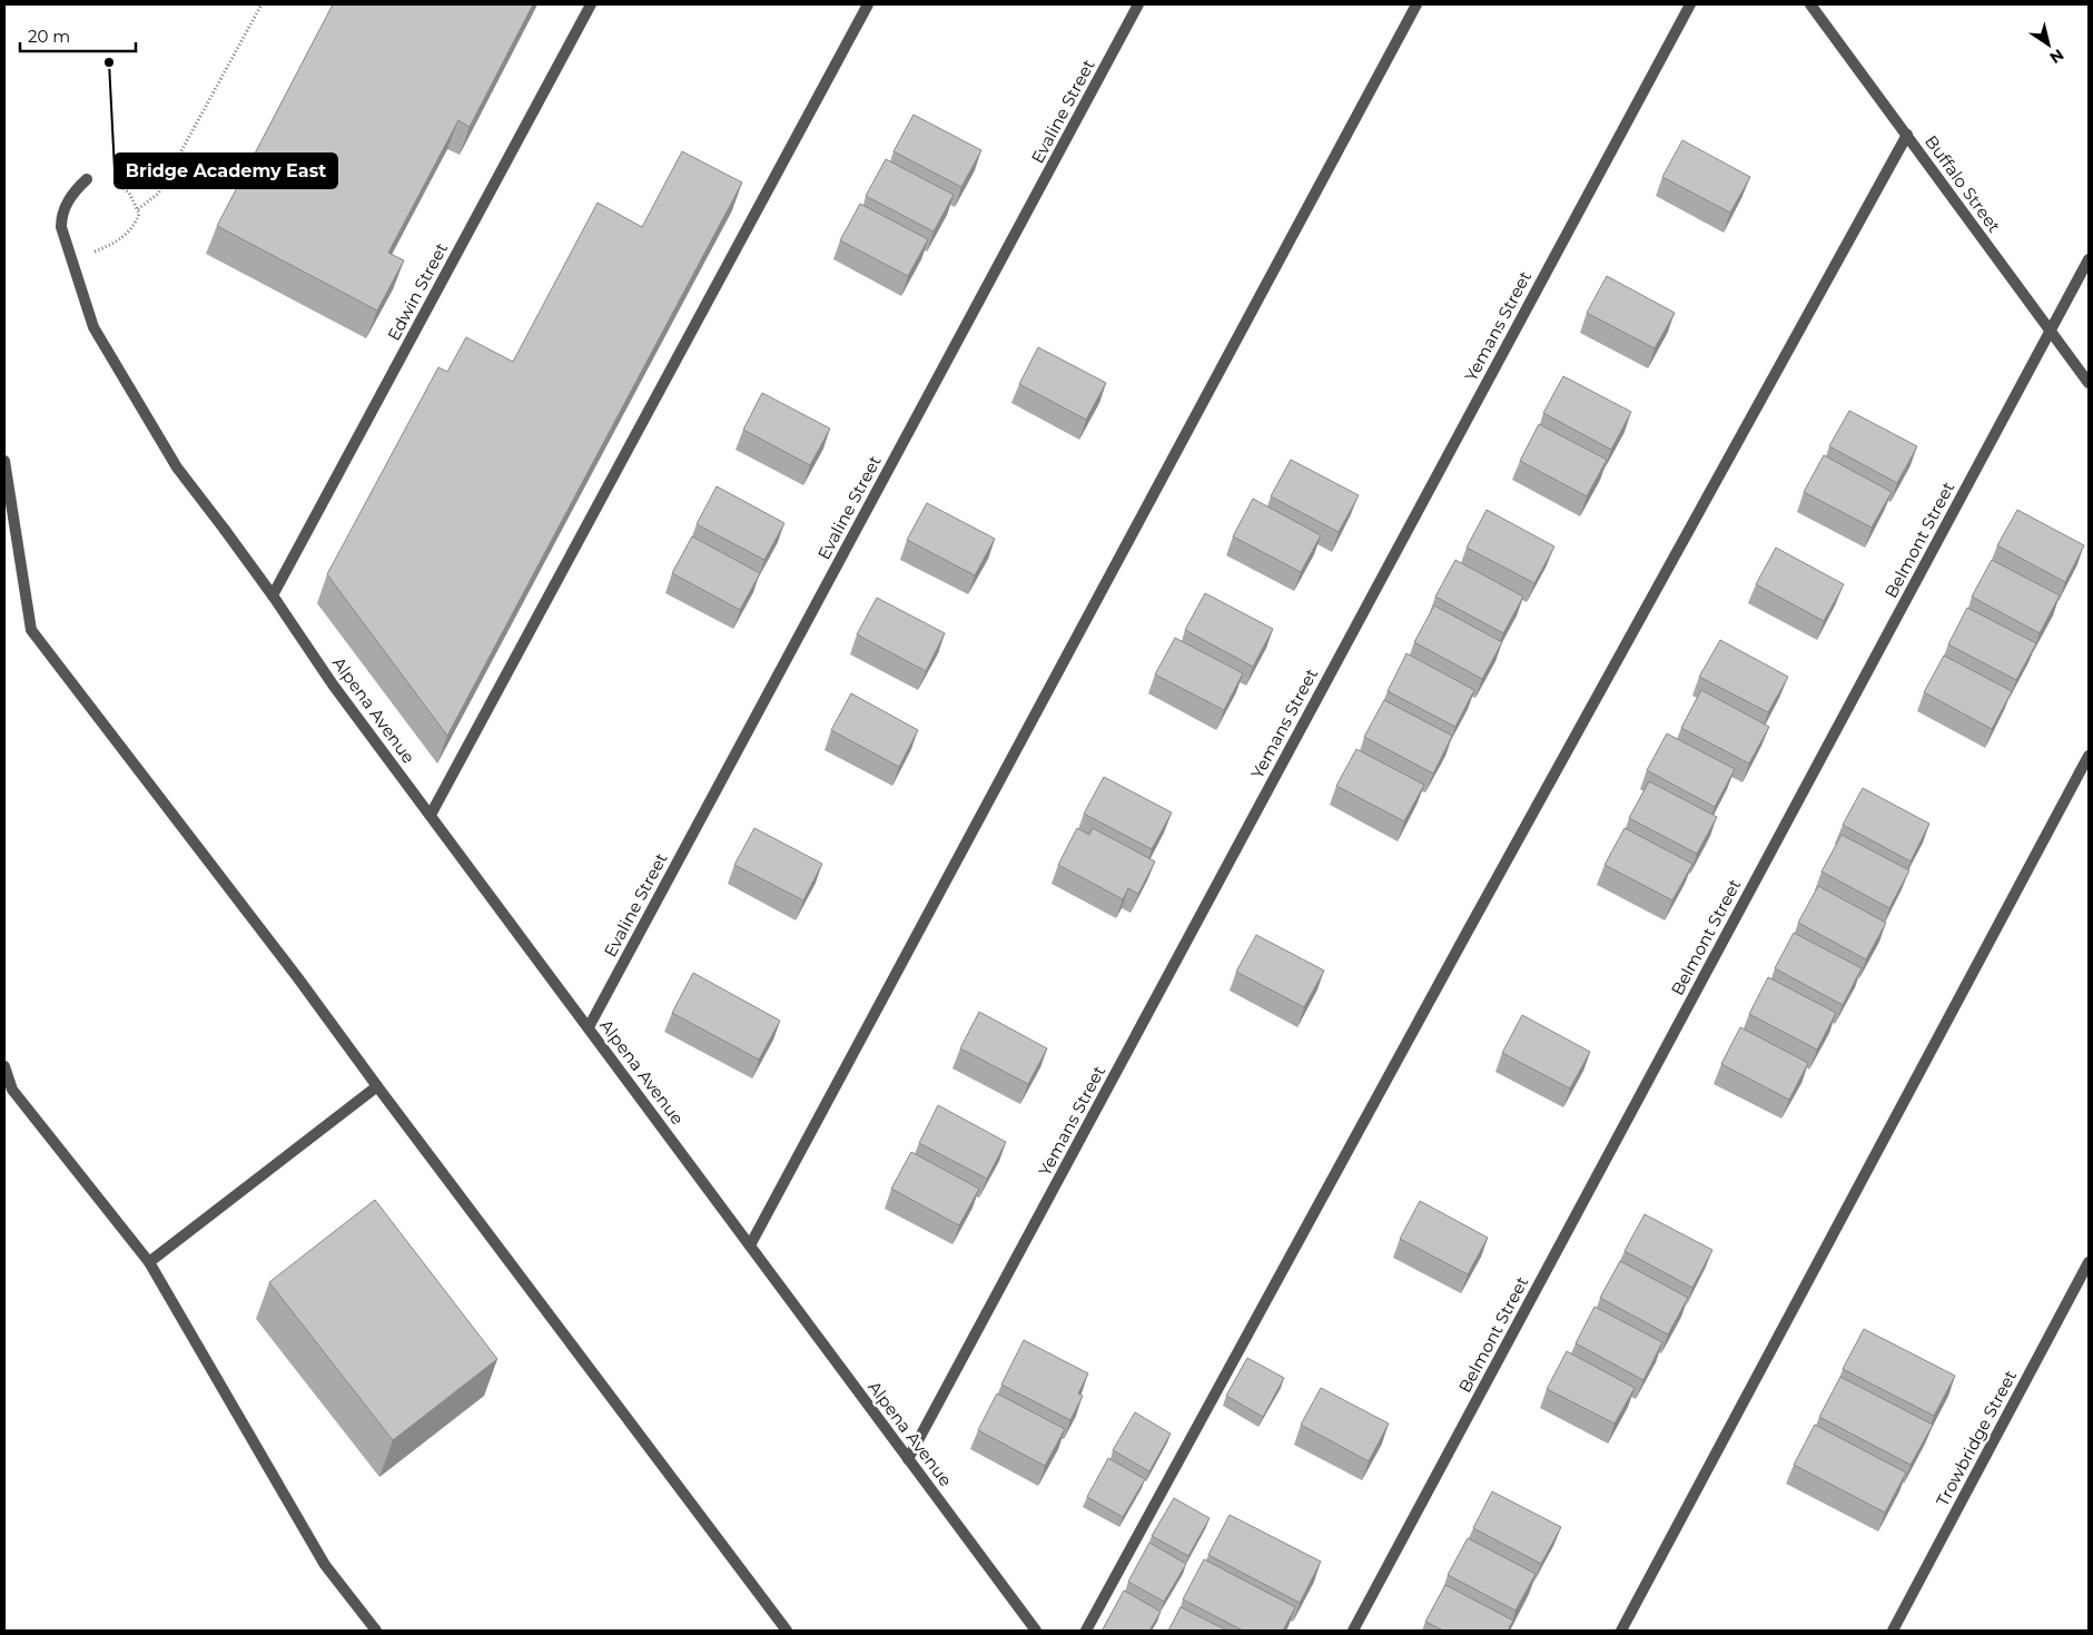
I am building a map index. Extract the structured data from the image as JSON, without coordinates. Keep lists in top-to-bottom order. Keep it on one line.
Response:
{"streets":{"street":["Evaline Street","Buffalo Street","Edwin Street","Yemans Street","Belmont Street","Alpena Avenue","Trowbridge Street"]},"crossings":[["Evaline Street","Alpena Avenue"],["Buffalo Street","Belmont Street"],["Edwin Street","Alpena Avenue"],["Yemans Street","Alpena Avenue"]],"places":["Bridge Academy East"],"scale_bar":"20 m","north":"bottom right"}
